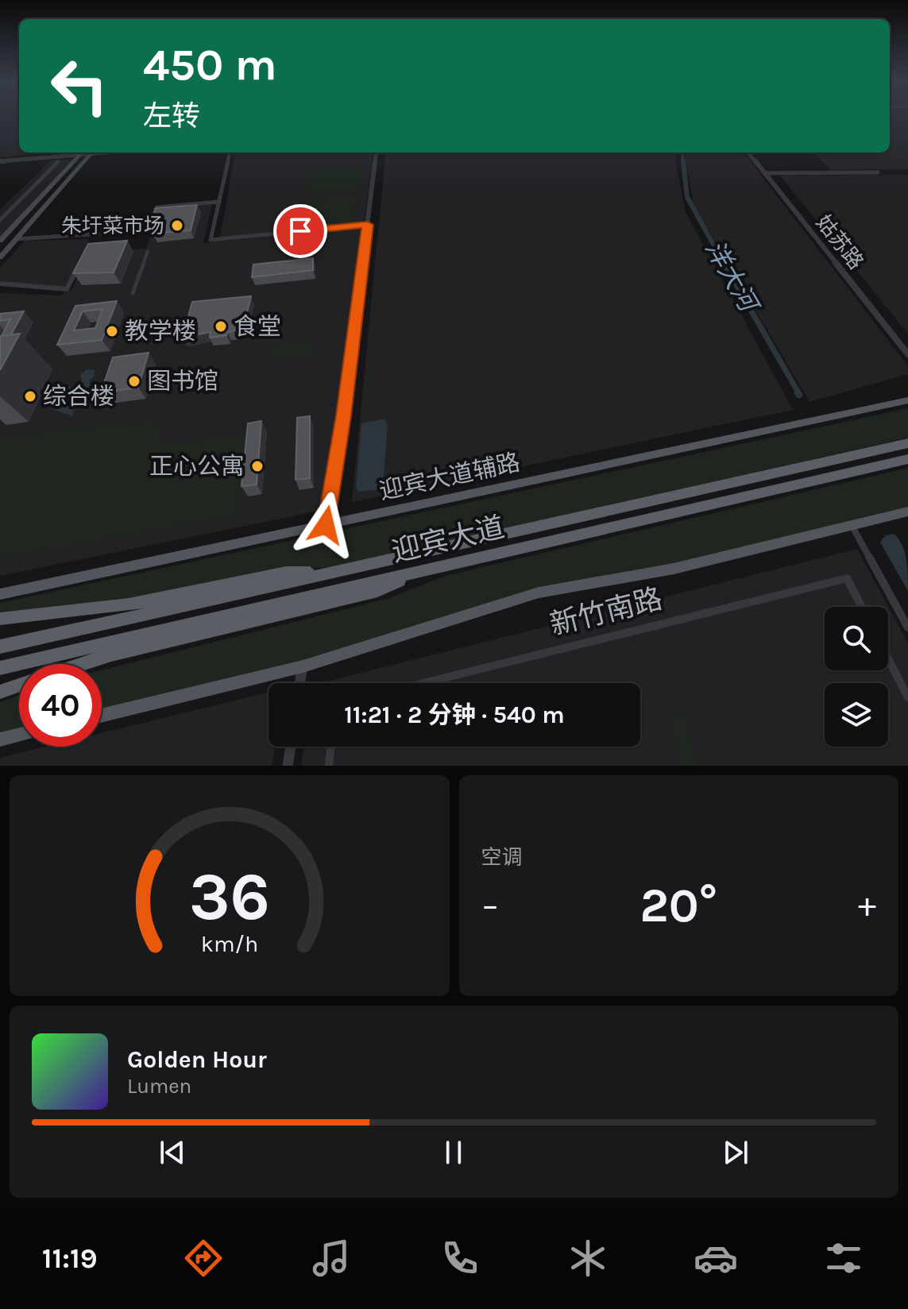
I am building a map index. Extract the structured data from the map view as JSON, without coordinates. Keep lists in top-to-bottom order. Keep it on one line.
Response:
{"streets":{"highway":["迎宾大道"],"main road":["迎宾大道辅路"],"street":["姑苏路","新竹南路"]},"water":["洋大河"],"places":["朱圩菜市场","食堂","教学楼","图书馆","综合楼","正心公寓"],"page":{"turn":["450 m","左转"],"limit":"40","trip":"11:21 · 2 分钟 · 540 m","tile":"空调","heat":["−","20°","+"],"song":["Golden Hour","Lumen"],"tabs":"11:19","gauge":["36","km/h"]}}
